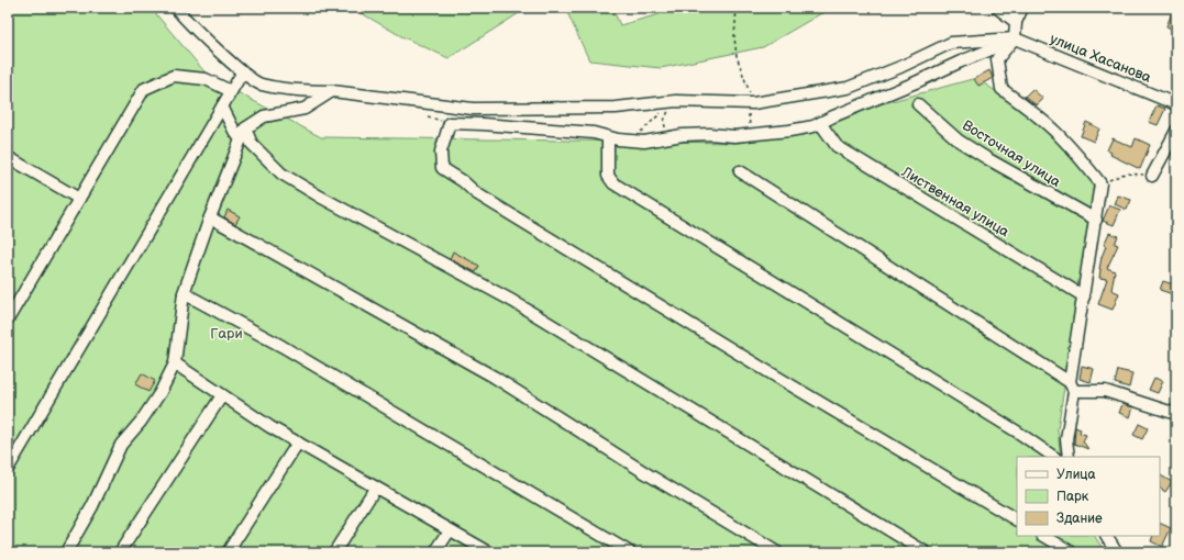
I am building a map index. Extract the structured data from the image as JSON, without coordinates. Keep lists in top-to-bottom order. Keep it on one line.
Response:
{"streets":{"street":["улица Хасанова","Восточная улица","Лиственная улица"]},"parks":["Гари"],"legend":["Улица","Парк","Здание"]}
